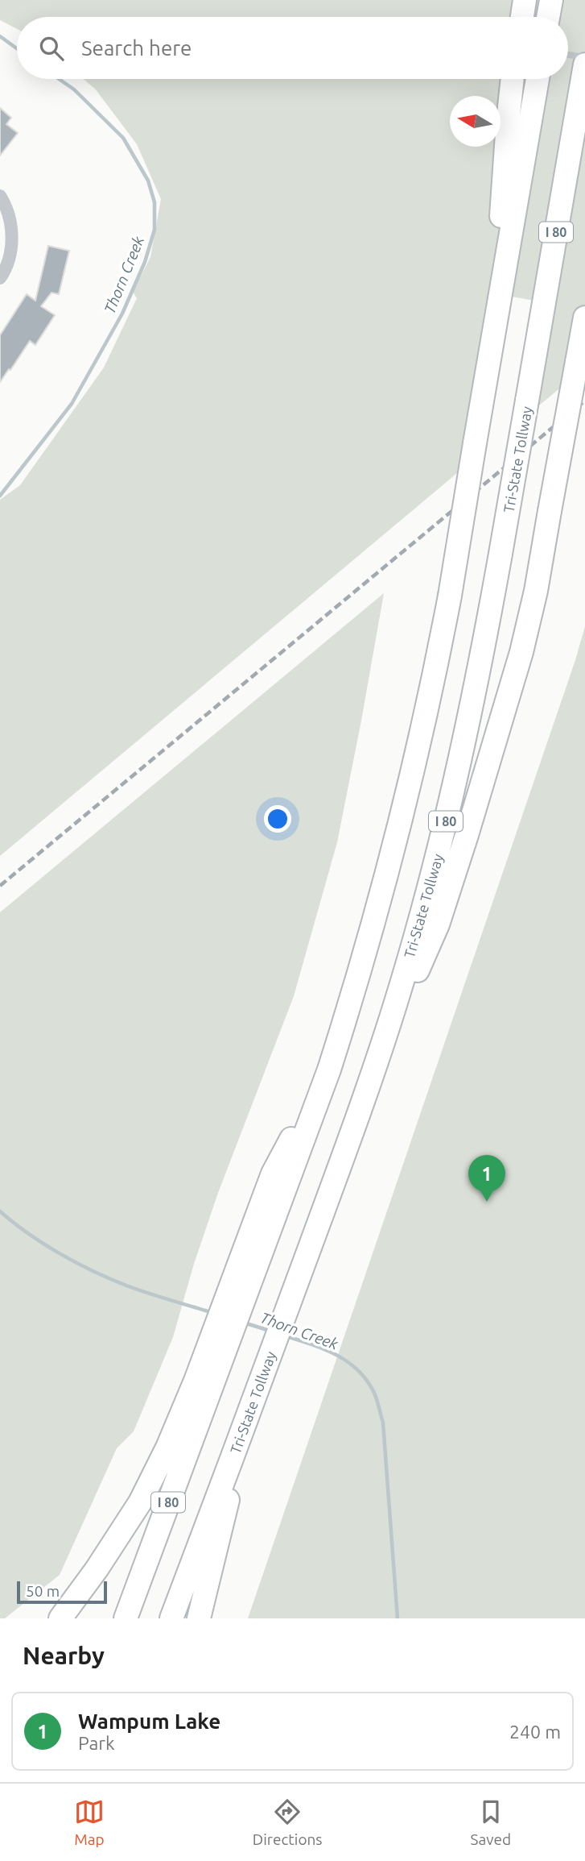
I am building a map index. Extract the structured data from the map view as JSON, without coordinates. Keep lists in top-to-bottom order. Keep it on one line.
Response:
{"streets":{"highway":["I 80","Tri-State Tollway"]},"water":["Thorn Creek"],"scale_bar":"50 m","north":"left","page":{"search":"Search here","pins":"1","scale":"50 m","heading":"Nearby","list":[{"mark":"1","name":"Wampum Lake","note":"Park","value":"240 m"}],"nav":["Map","Directions","Saved"]}}
